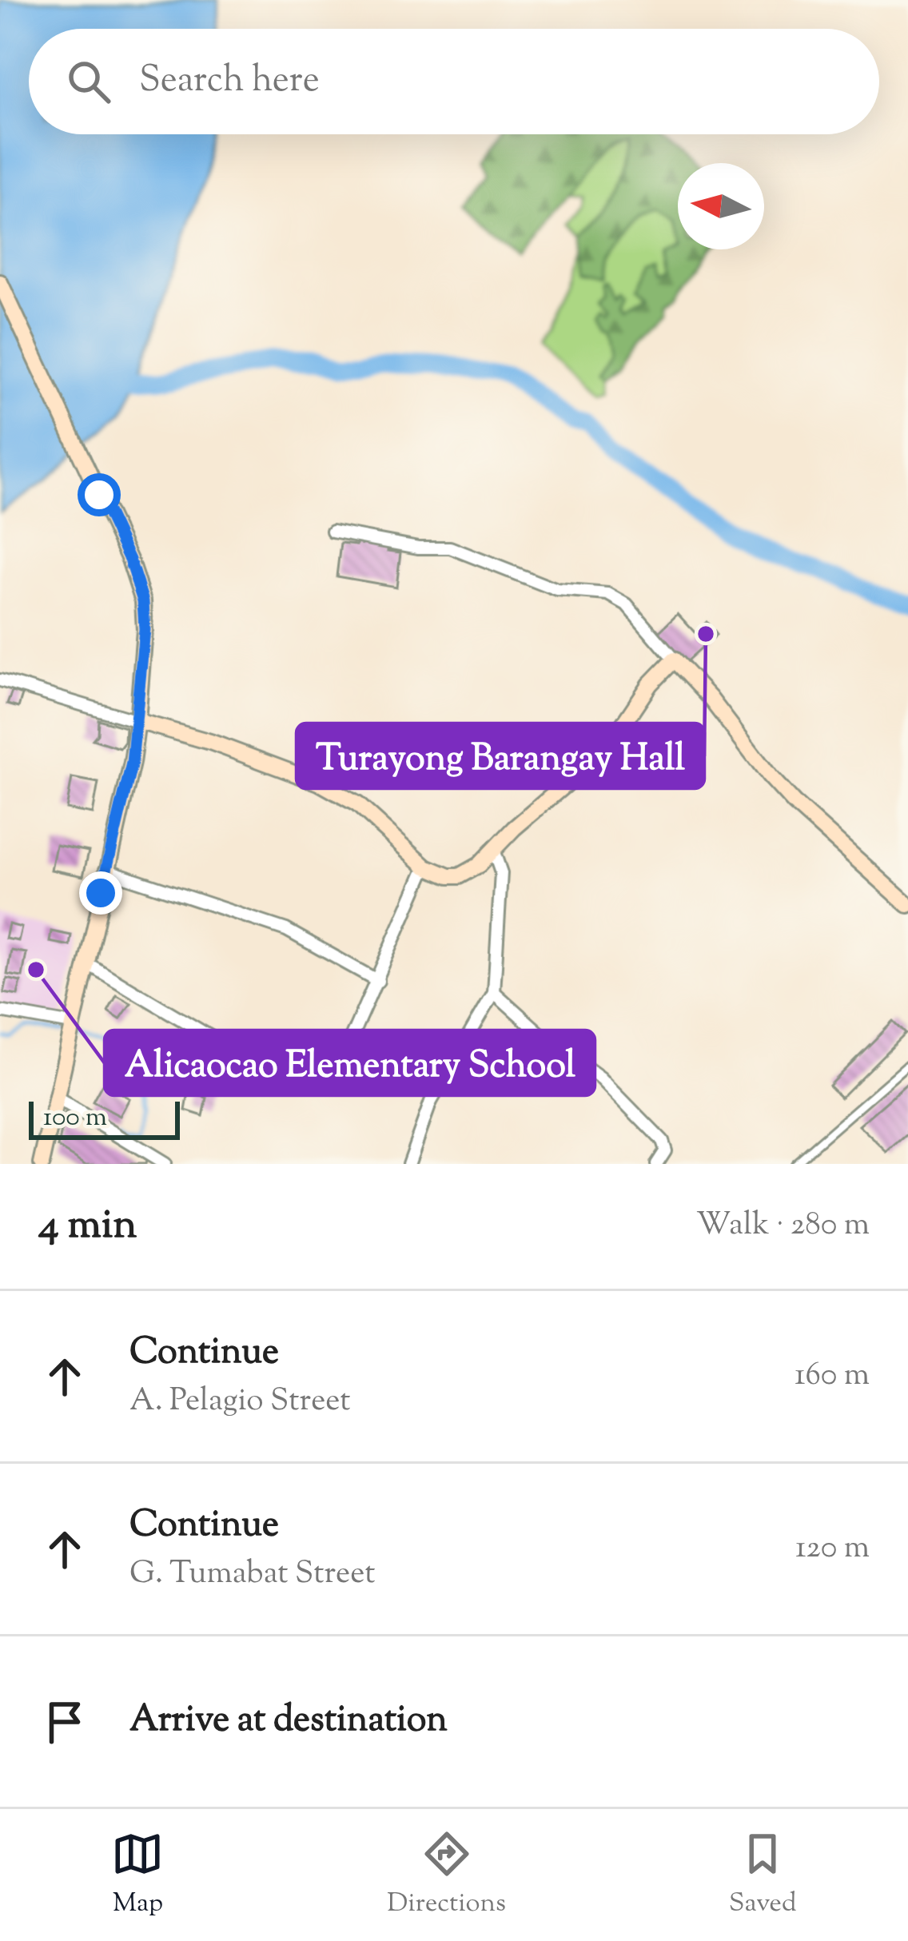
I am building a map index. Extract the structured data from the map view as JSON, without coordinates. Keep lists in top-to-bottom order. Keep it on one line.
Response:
{"places":["Turayong Barangay Hall","Alicaocao Elementary School"],"scale_bar":"100 m","north":"left","page":{"search":"Search here","scale":"100 m","heading":["4 min","Walk · 280 m"],"list":[["Continue","A. Pelagio Street","160 m"],["Continue","G. Tumabat Street","120 m"],"Arrive at destination"],"nav":["Map","Directions","Saved"]}}
